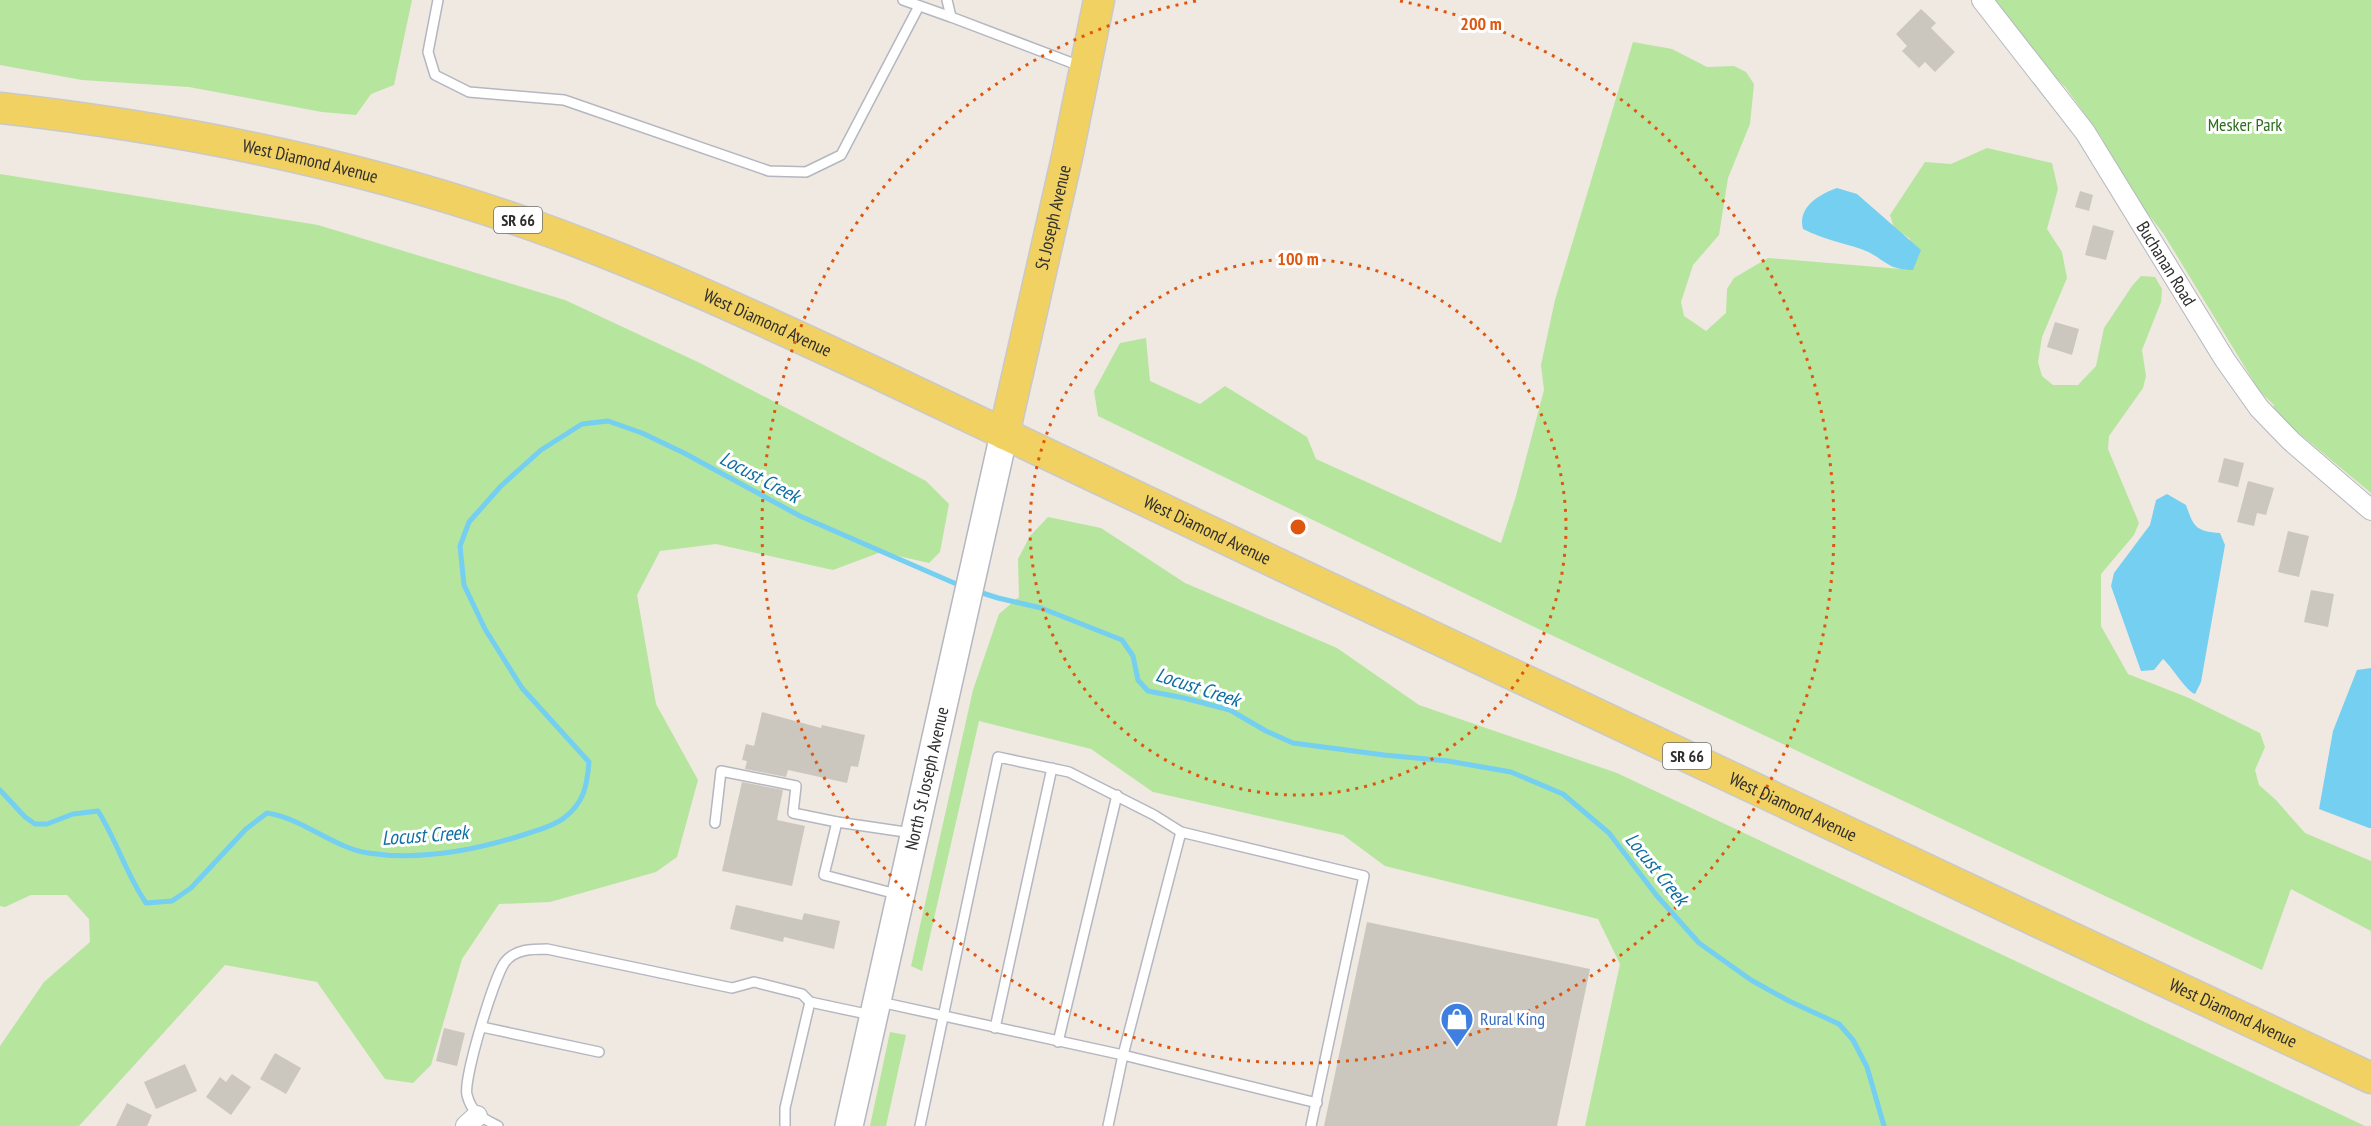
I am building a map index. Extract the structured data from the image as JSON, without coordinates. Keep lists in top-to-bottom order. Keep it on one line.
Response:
{"streets":{"main road":["West Diamond Avenue","St Joseph Avenue","SR 66","North St Joseph Avenue"],"street":["Buchanan Road"]},"crossings":[["West Diamond Avenue","St Joseph Avenue"],["West Diamond Avenue","North St Joseph Avenue"],["St Joseph Avenue","North St Joseph Avenue"]],"water":["Locust Creek"],"parks":["Mesker Park"],"places":{"shop":["Rural King"]},"rings":["200 m","100 m"]}
